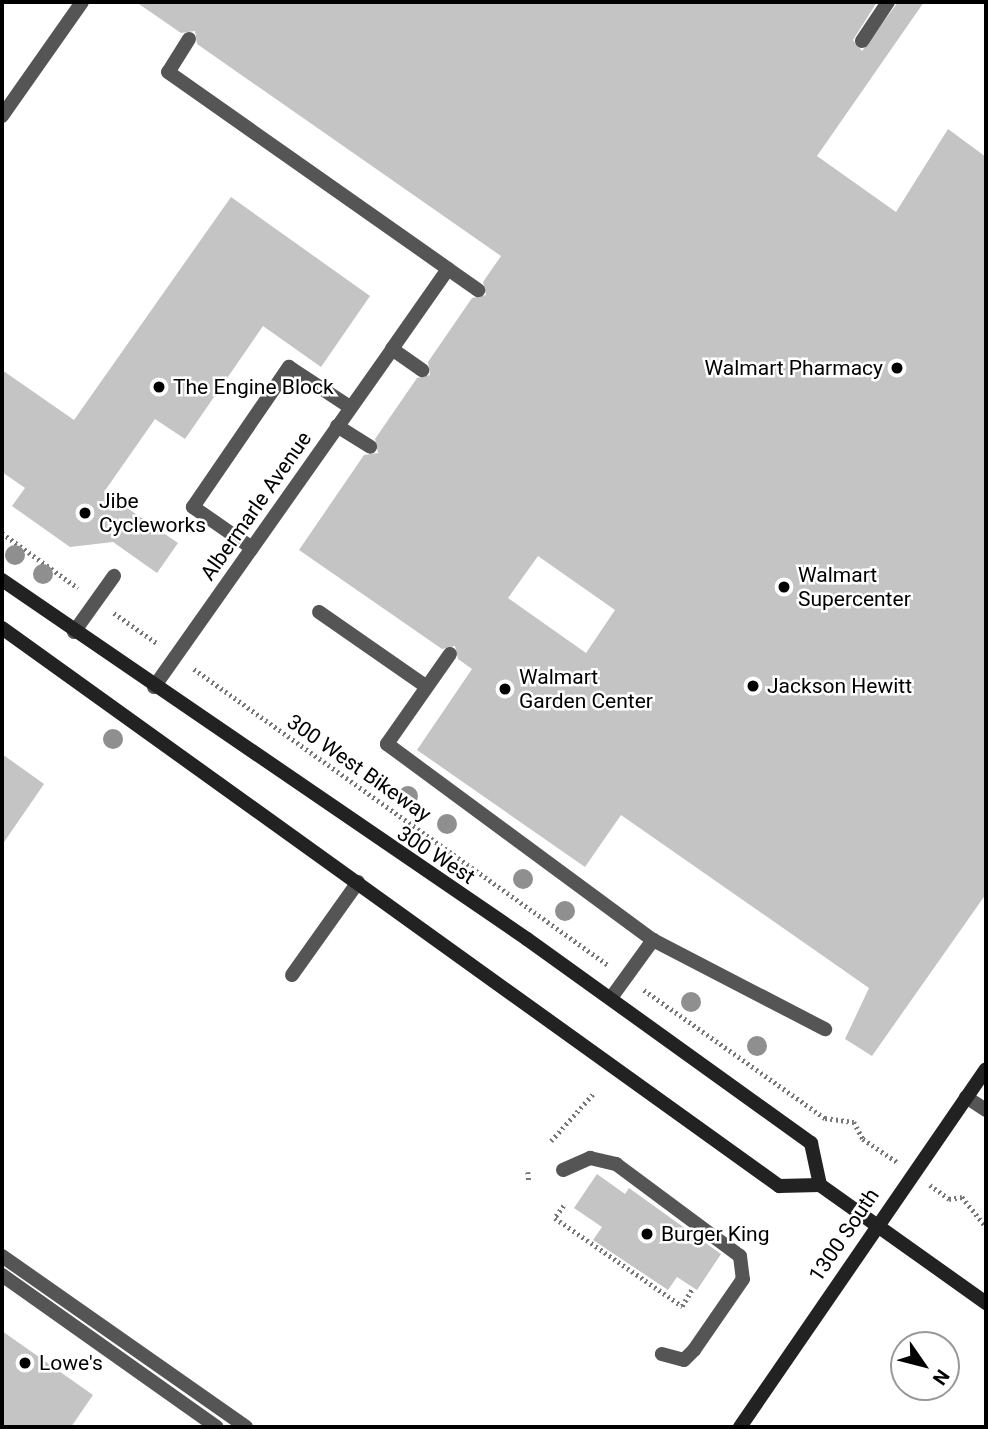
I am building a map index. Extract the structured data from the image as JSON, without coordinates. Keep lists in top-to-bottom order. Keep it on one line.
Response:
{"streets":{"main road":["300 West","1300 South"],"street":["Albermarle Avenue"],"path":["300 West Bikeway"]},"crossings":[["Albermarle Avenue","300 West"]],"places":["Walmart Pharmacy","The Engine Block","Jibe Cycleworks","Walmart Supercenter","Jackson Hewitt","Walmart Garden Center","Burger King","Lowe's"],"north":"bottom right"}
